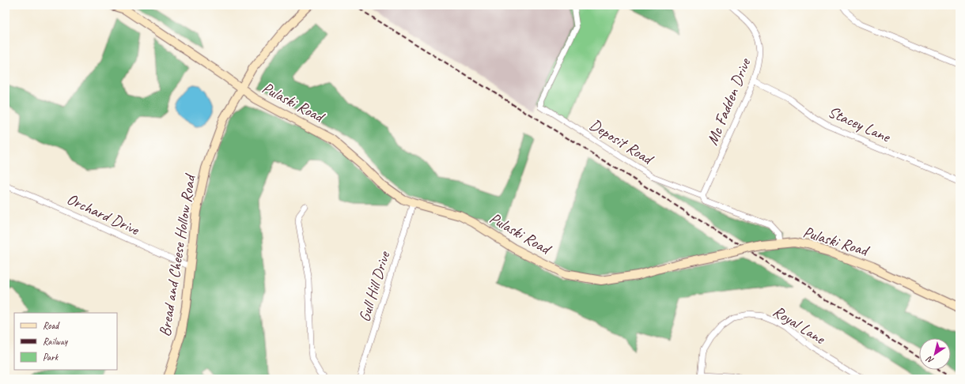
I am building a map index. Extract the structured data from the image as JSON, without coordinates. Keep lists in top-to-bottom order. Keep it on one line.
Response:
{"streets":{"main road":["Pulaski Road","Bread and Cheese Hollow Road"],"street":["Mc Fadden Drive","Stacey Lane","Deposit Road","Orchard Drive","Gull Hill Drive","Royal Lane"]},"crossings":[["Pulaski Road","Deposit Road"],["Pulaski Road","Bread and Cheese Hollow Road"],["Pulaski Road","Gull Hill Drive"],["Mc Fadden Drive","Stacey Lane"],["Mc Fadden Drive","Deposit Road"],["Orchard Drive","Bread and Cheese Hollow Road"]],"legend":["Road","Railway","Park"],"north":"bottom left"}
